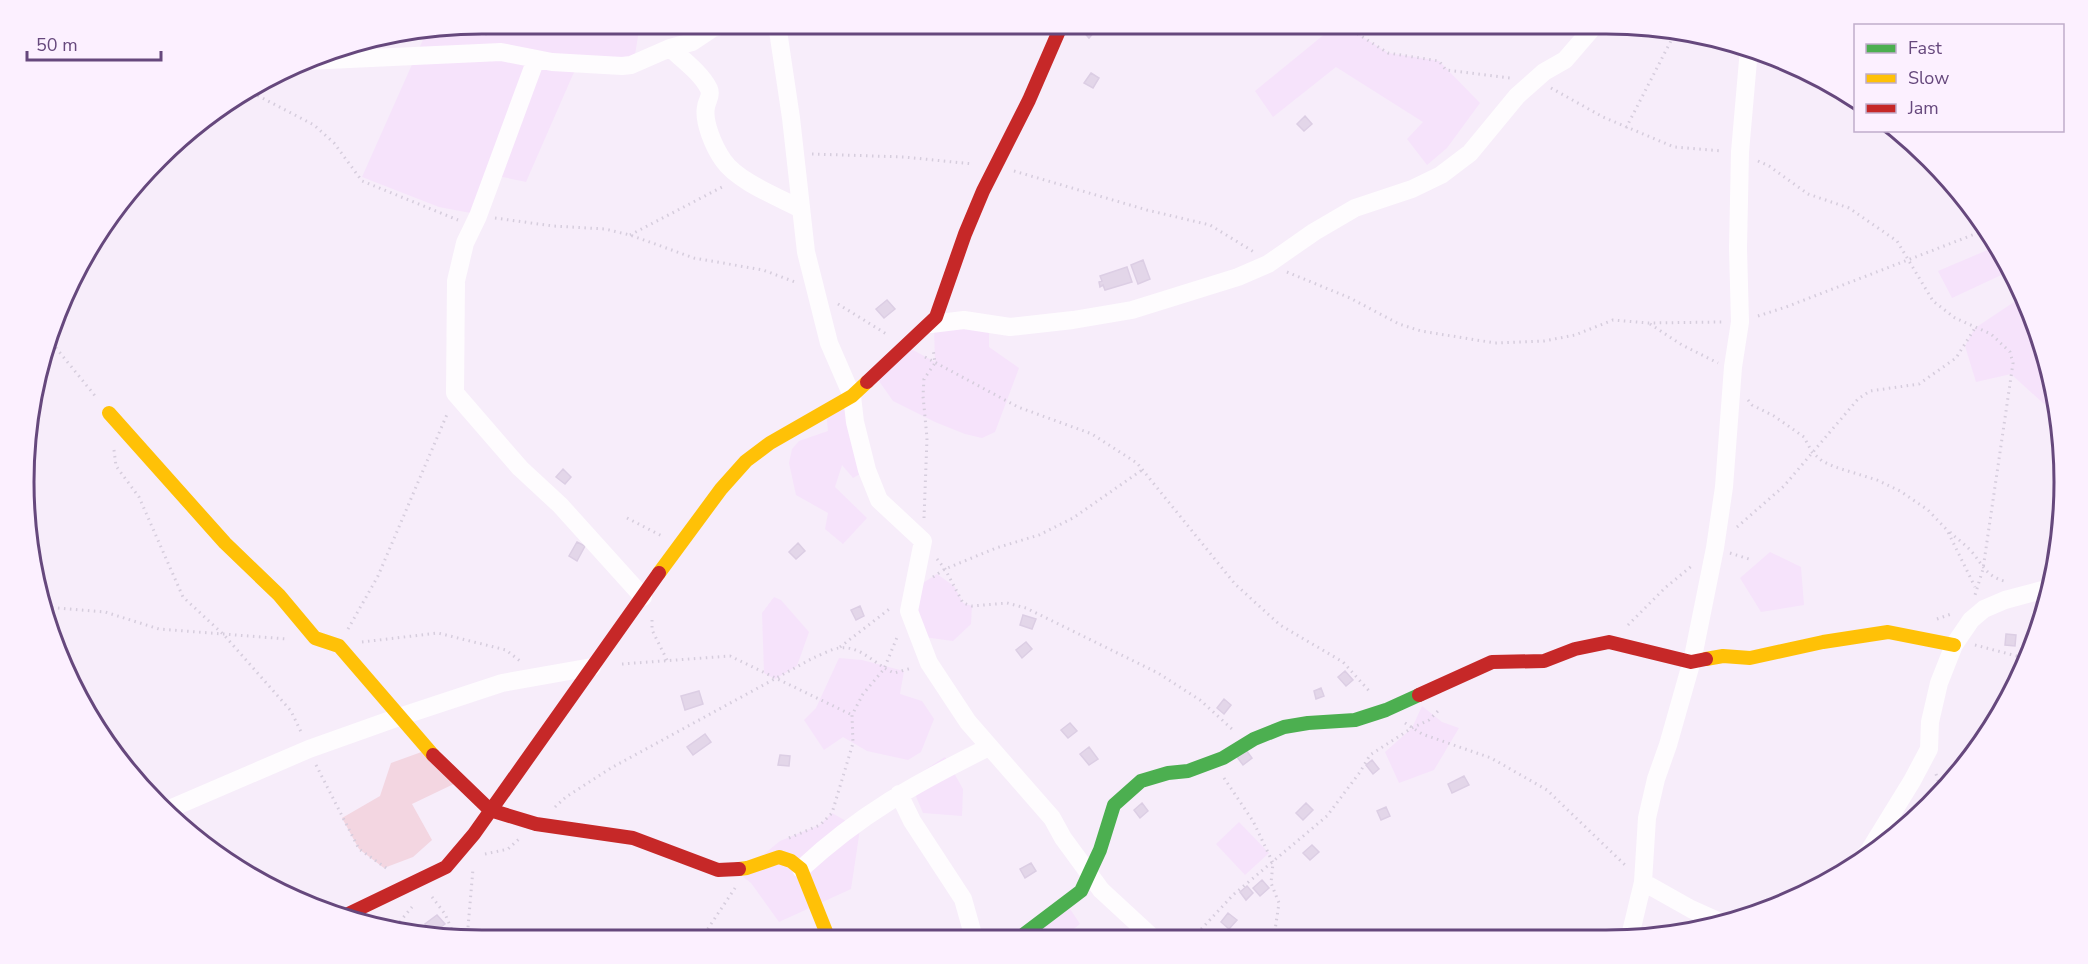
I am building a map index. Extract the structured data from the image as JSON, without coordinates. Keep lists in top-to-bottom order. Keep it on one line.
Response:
{"legend":["Fast","Slow","Jam"],"scale_bar":"50 m"}
